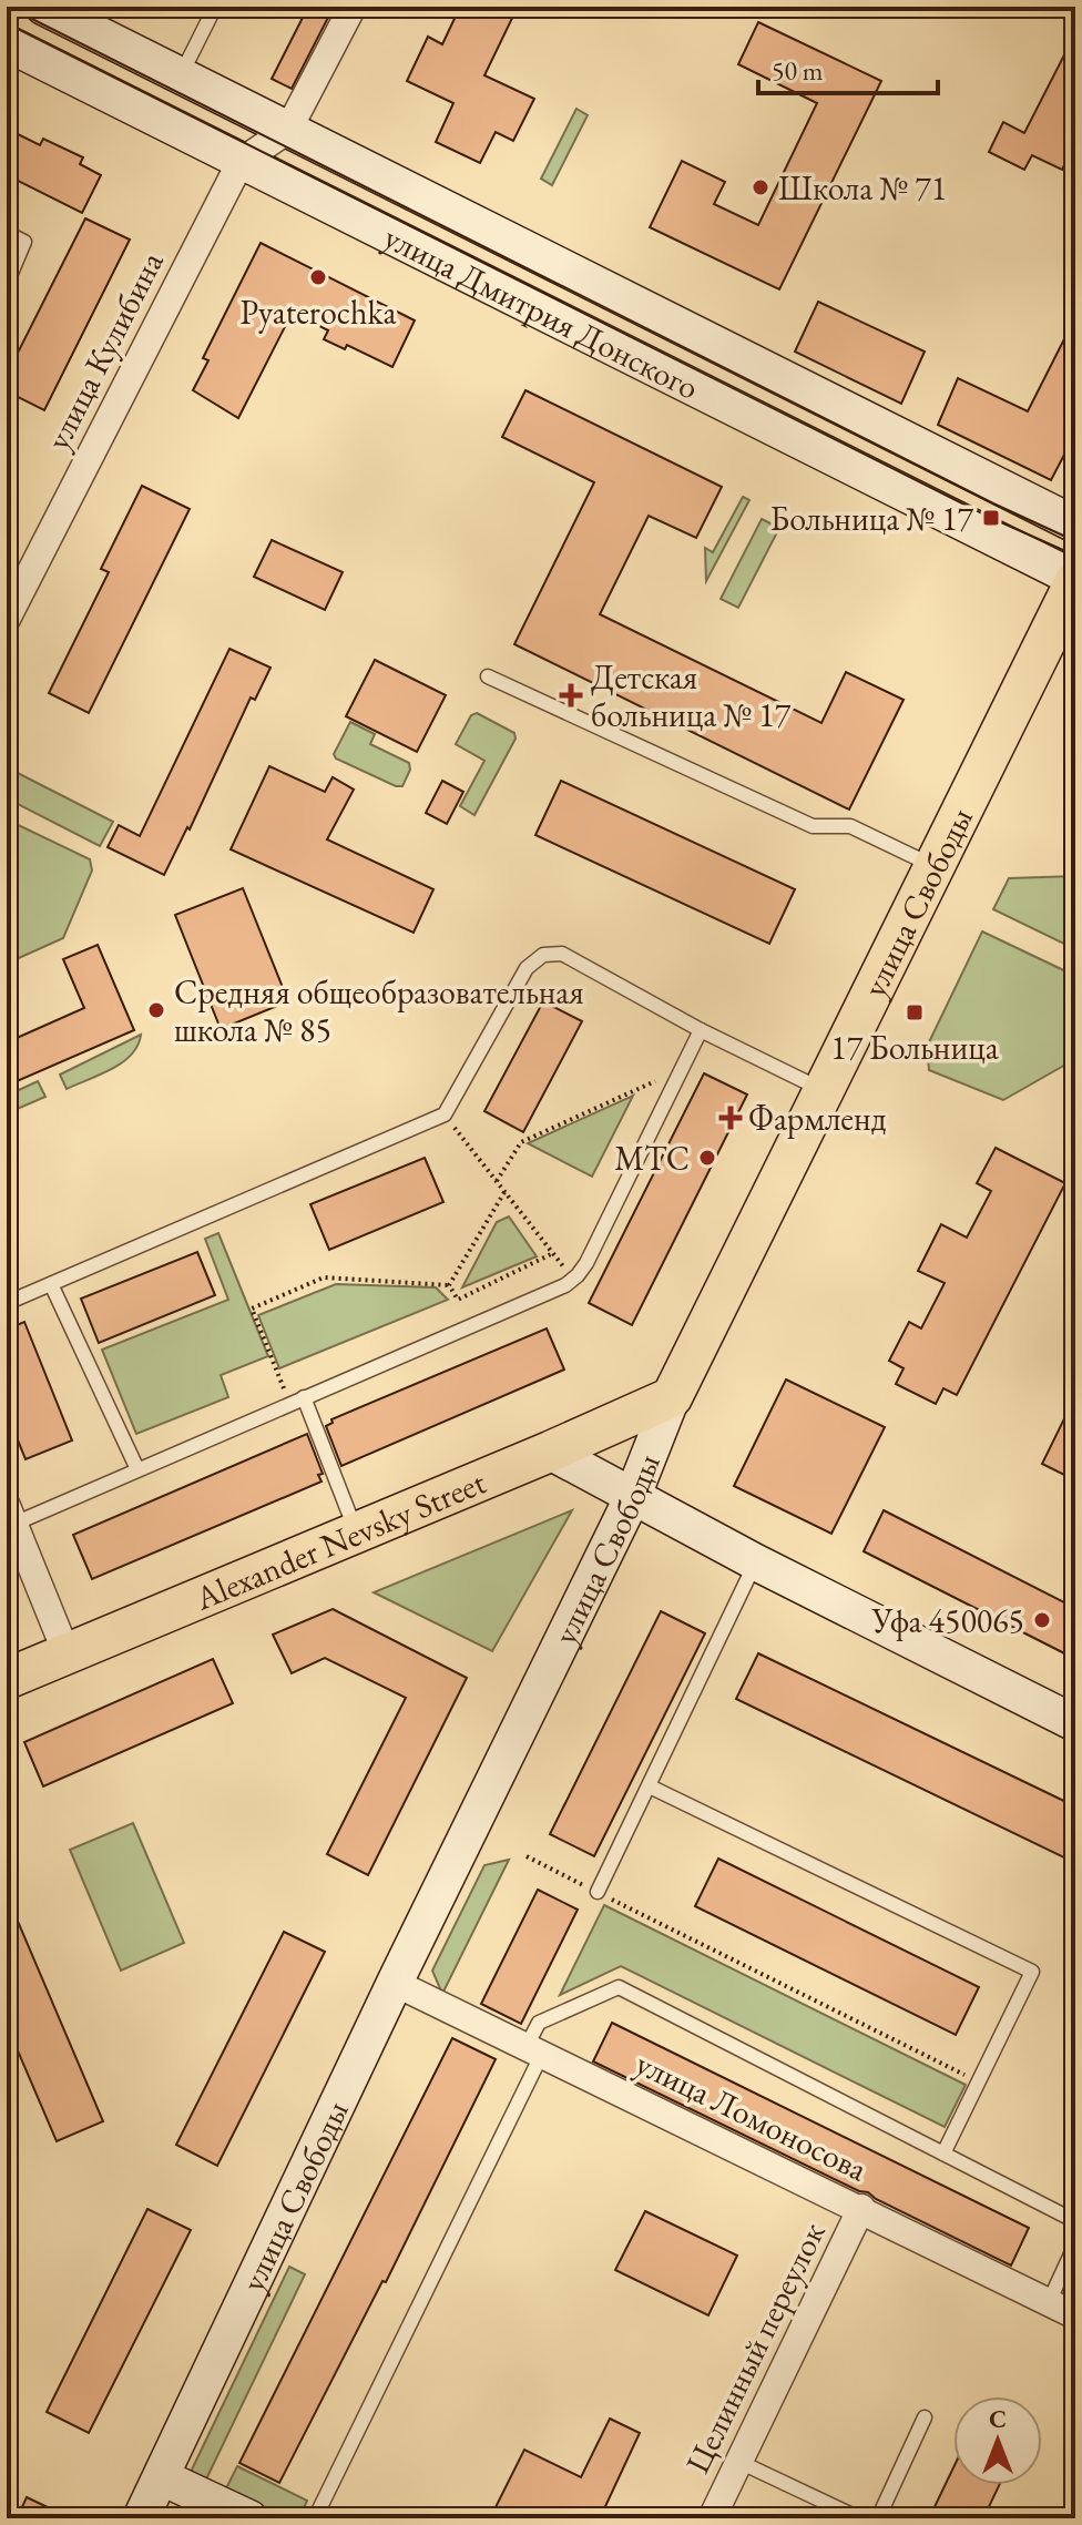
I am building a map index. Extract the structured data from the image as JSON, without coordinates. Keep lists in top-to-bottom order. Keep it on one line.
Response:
{"streets":{"main road":["улица Свободы","Alexander Nevsky Street"],"street":["улица Дмитрия Донского","улица Кулибина","улица Ломоносова","Целинный переулок"]},"crossings":[["улица Дмитрия Донского","улица Кулибина"],["улица Дмитрия Донского","улица Свободы"],["улица Свободы","Alexander Nevsky Street"],["улица Свободы","улица Ломоносова"],["улица Ломоносова","Целинный переулок"]],"places":{"other":["Школа № 71","Pyaterochka","Средняя общеобразовательная школа № 85","МТС","Уфа 450065"],"transit":["Больница № 17","17 Больница"],"health":["Детская больница № 17","Фармленд"]},"scale_bar":"50 m","north":"top"}
